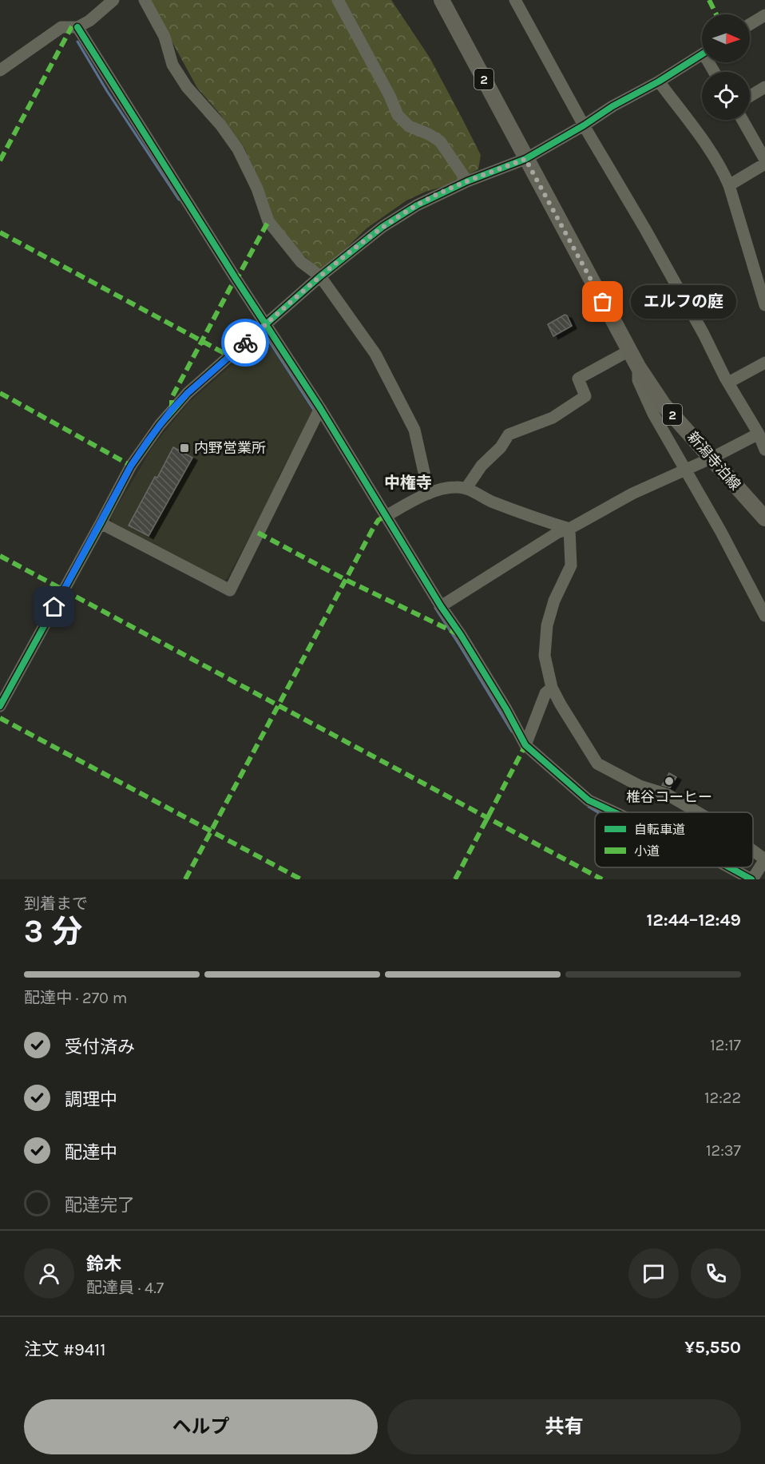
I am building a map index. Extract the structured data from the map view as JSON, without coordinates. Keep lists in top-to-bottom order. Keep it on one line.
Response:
{"streets":{"main road":["2","新潟寺泊線"]},"districts":["中権寺"],"places":{"other":["エルフの庭","椎谷コーヒー"],"transit":["内野営業所"]},"legend":["自転車道","小道"],"north":"right","page":{"bubble":"エルフの庭","heading":["3 分","到着まで","12:44–12:49"],"panel":["鈴木","配達員 · 4.7","注文 #9411","¥5,550"],"bar":"配達中 · 270 m","list":[["受付済み","12:17"],["調理中","12:22"],["配達中","12:37"],"配達完了"],"buttons":["ヘルプ","共有"]}}
